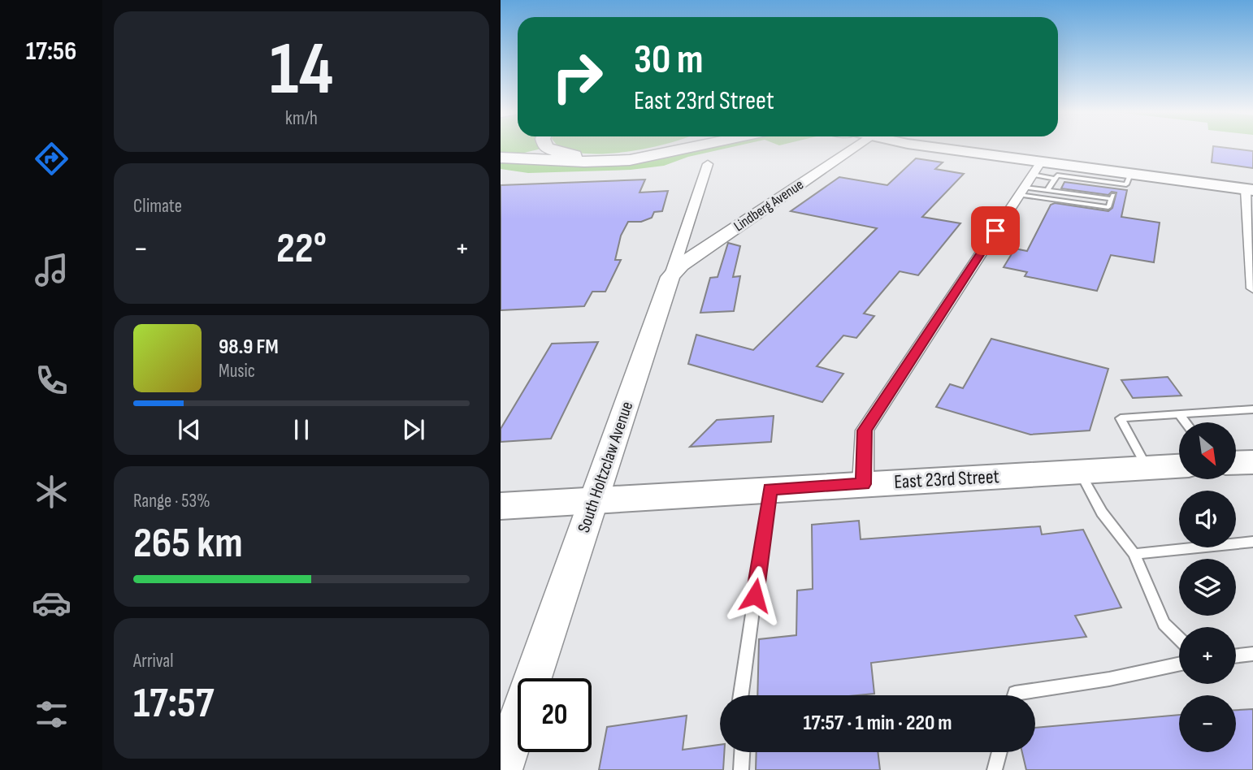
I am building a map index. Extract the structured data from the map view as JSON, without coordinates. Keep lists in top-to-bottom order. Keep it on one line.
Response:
{"streets":{"main road":["Lindberg Avenue","South Holtzclaw Avenue","East 23rd Street"]},"crossings":[["Lindberg Avenue","South Holtzclaw Avenue"],["South Holtzclaw Avenue","East 23rd Street"]],"north":"bottom right","page":{"tabs":"17:56","tile":[["14","km/h"],"Climate",["Range · 53%","265 km"],["Arrival","17:57"]],"turn":["30 m","East 23rd Street"],"heat":["−","22°","+"],"song":["98.9 FM","Music"],"map_buttons":["+","−"],"limit":"20","trip":"17:57 · 1 min · 220 m"}}
